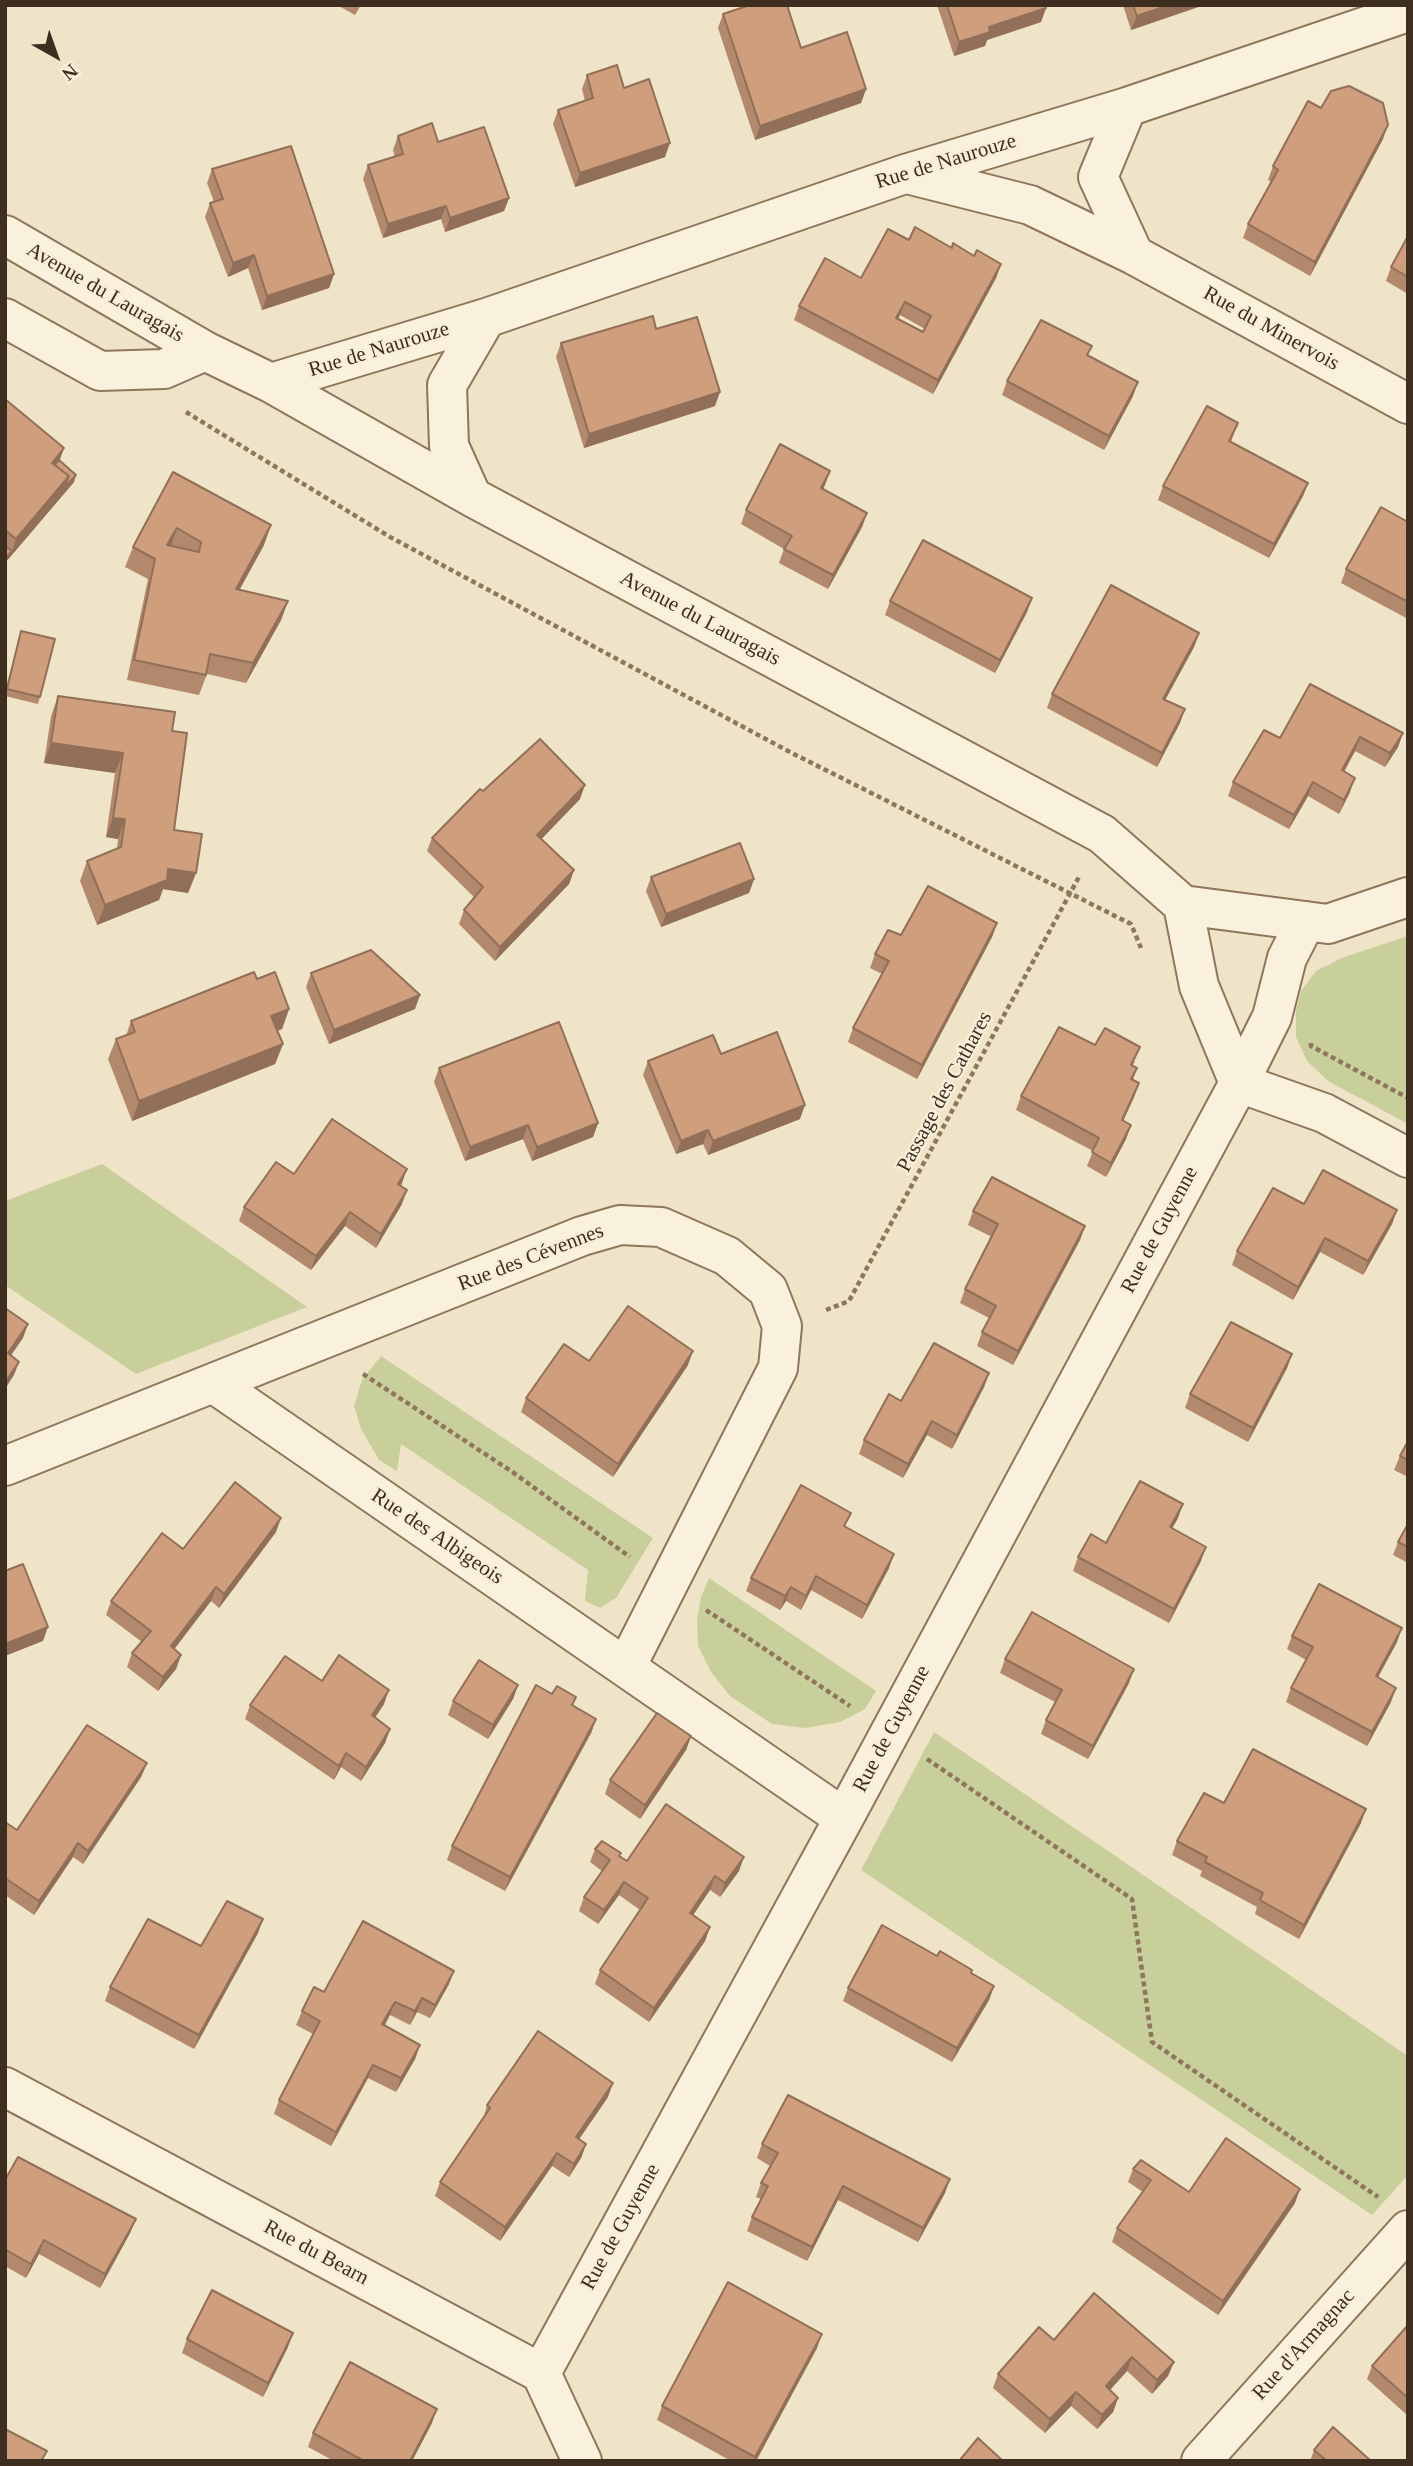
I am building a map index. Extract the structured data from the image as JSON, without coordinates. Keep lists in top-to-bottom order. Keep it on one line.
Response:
{"streets":{"street":["Rue de Naurouze","Avenue du Lauragais","Rue du Minervois","Rue de Guyenne","Rue des Cévennes","Rue des Albigeois","Rue du Bearn","Rue d'Armagnac"],"path":["Passage des Cathares"]},"crossings":[["Rue de Naurouze","Avenue du Lauragais"],["Rue de Naurouze","Rue du Minervois"],["Avenue du Lauragais","Passage des Cathares"],["Passage des Cathares","Rue des Cévennes"],["Rue de Guyenne","Rue des Albigeois"],["Rue de Guyenne","Rue du Bearn"],["Rue des Cévennes","Rue des Albigeois"]],"north":"bottom right"}
